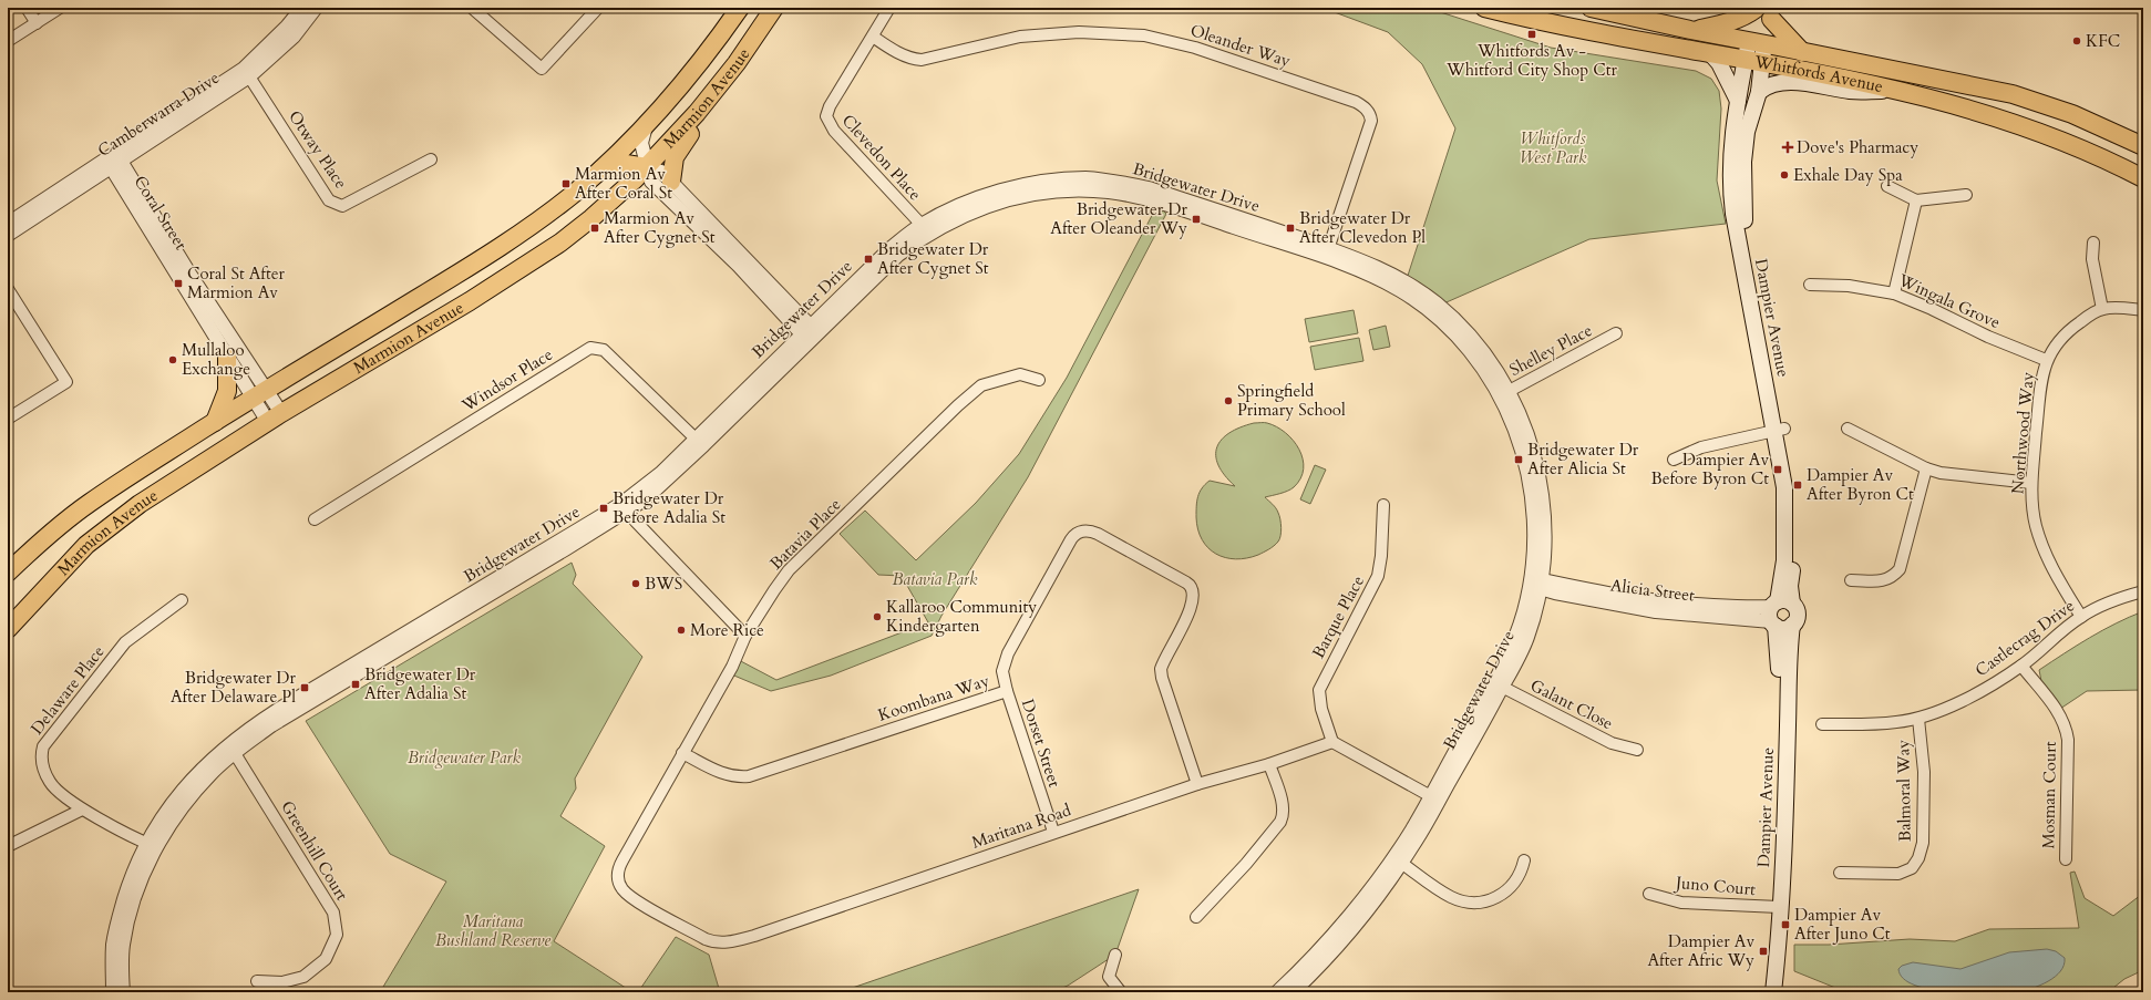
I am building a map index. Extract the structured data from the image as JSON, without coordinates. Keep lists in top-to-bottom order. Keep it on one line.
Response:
{"streets":{"main road":["Whitfords Avenue","Marmion Avenue","Dampier Avenue"],"street":["Oleander Way","Camberwarra Drive","Otway Place","Clevedon Place","Bridgewater Drive","Coral Street","Wingala Grove","Shelley Place","Windsor Place","Northwood Way","Batavia Place","Alicia Street","Barque Place","Castlecrag Drive","Delaware Place","Koombana Way","Galant Close","Dorset Street","Balmoral Way","Mosman Court","Maritana Road","Greenhill Court","Juno Court"]},"crossings":[["Oleander Way","Clevedon Place"],["Oleander Way","Bridgewater Drive"],["Whitfords Avenue","Dampier Avenue"],["Marmion Avenue","Coral Street"],["Camberwarra Drive","Otway Place"],["Camberwarra Drive","Coral Street"],["Clevedon Place","Bridgewater Drive"],["Bridgewater Drive","Shelley Place"],["Bridgewater Drive","Windsor Place"],["Bridgewater Drive","Alicia Street"],["Bridgewater Drive","Delaware Place"],["Bridgewater Drive","Galant Close"],["Bridgewater Drive","Greenhill Court"],["Wingala Grove","Northwood Way"],["Dampier Avenue","Alicia Street"],["Dampier Avenue","Juno Court"],["Northwood Way","Castlecrag Drive"],["Batavia Place","Koombana Way"],["Batavia Place","Maritana Road"],["Barque Place","Maritana Road"],["Castlecrag Drive","Balmoral Way"],["Castlecrag Drive","Mosman Court"],["Koombana Way","Dorset Street"],["Koombana Way","Maritana Road"],["Dorset Street","Maritana Road"]],"parks":["Whitfords West Park","Batavia Park","Bridgewater Park","Maritana Bushland Reserve"],"places":{"transit":["Whitfords Av - Whitford City Shop Ctr","Marmion Av After Coral St","Bridgewater Dr After Oleander Wy","Marmion Av After Cygnet St","Bridgewater Dr After Clevedon Pl","Bridgewater Dr After Cygnet St","Coral St After Marmion Av","Bridgewater Dr After Alicia St","Dampier Av Before Byron Ct","Dampier Av After Byron Ct","Bridgewater Dr Before Adalia St","Bridgewater Dr After Adalia St","Bridgewater Dr After Delaware Pl","Dampier Av After Juno Ct","Dampier Av After Afric Wy"],"other":["KFC","Exhale Day Spa","Mullaloo Exchange","Springfield Primary School","BWS","Kallaroo Community Kindergarten","More Rice"],"health":["Dove's Pharmacy"]}}
